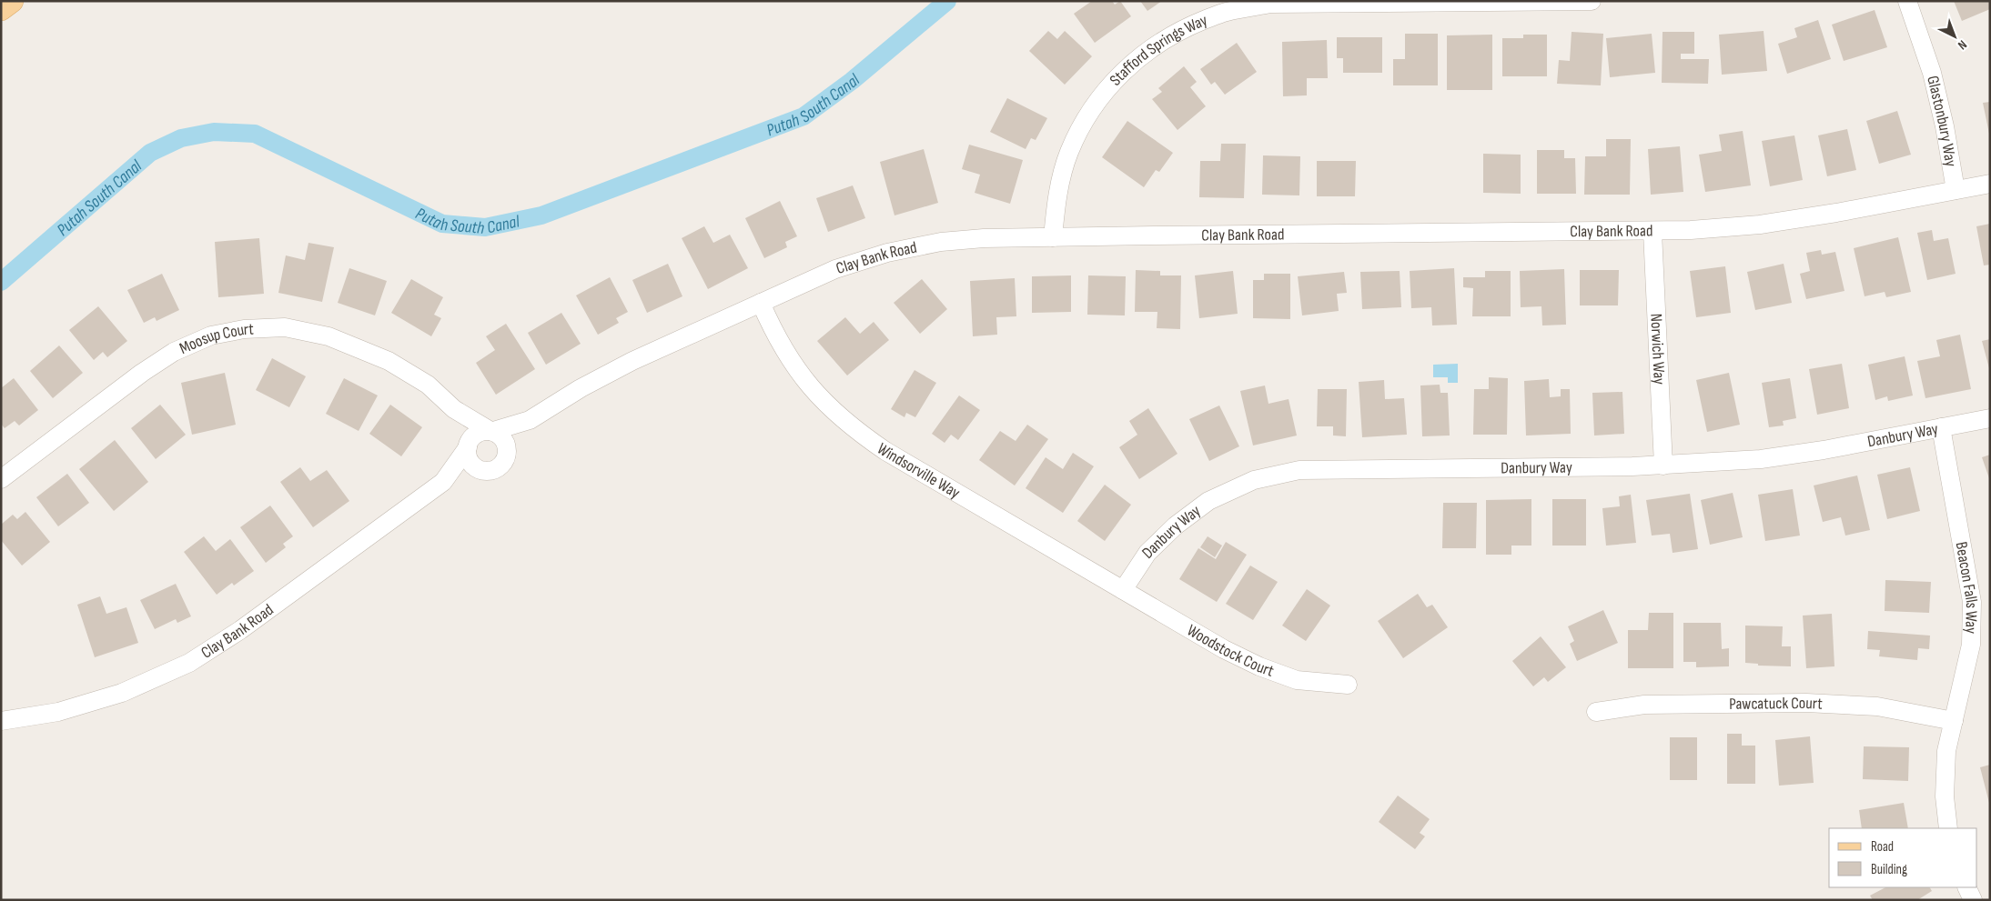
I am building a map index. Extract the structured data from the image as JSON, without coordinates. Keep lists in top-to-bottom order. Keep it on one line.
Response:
{"streets":{"street":["Stafford Springs Way","Glastonbury Way","Clay Bank Road","Moosup Court","Norwich Way","Danbury Way","Windsorville Way","Beacon Falls Way","Woodstock Court","Pawcatuck Court"]},"crossings":[["Stafford Springs Way","Clay Bank Road"],["Glastonbury Way","Clay Bank Road"],["Clay Bank Road","Moosup Court"],["Clay Bank Road","Norwich Way"],["Clay Bank Road","Windsorville Way"],["Norwich Way","Danbury Way"],["Danbury Way","Windsorville Way"],["Danbury Way","Beacon Falls Way"],["Danbury Way","Woodstock Court"],["Windsorville Way","Woodstock Court"],["Beacon Falls Way","Pawcatuck Court"]],"water":["Putah South Canal"],"legend":["Road","Building"],"north":"bottom right"}
